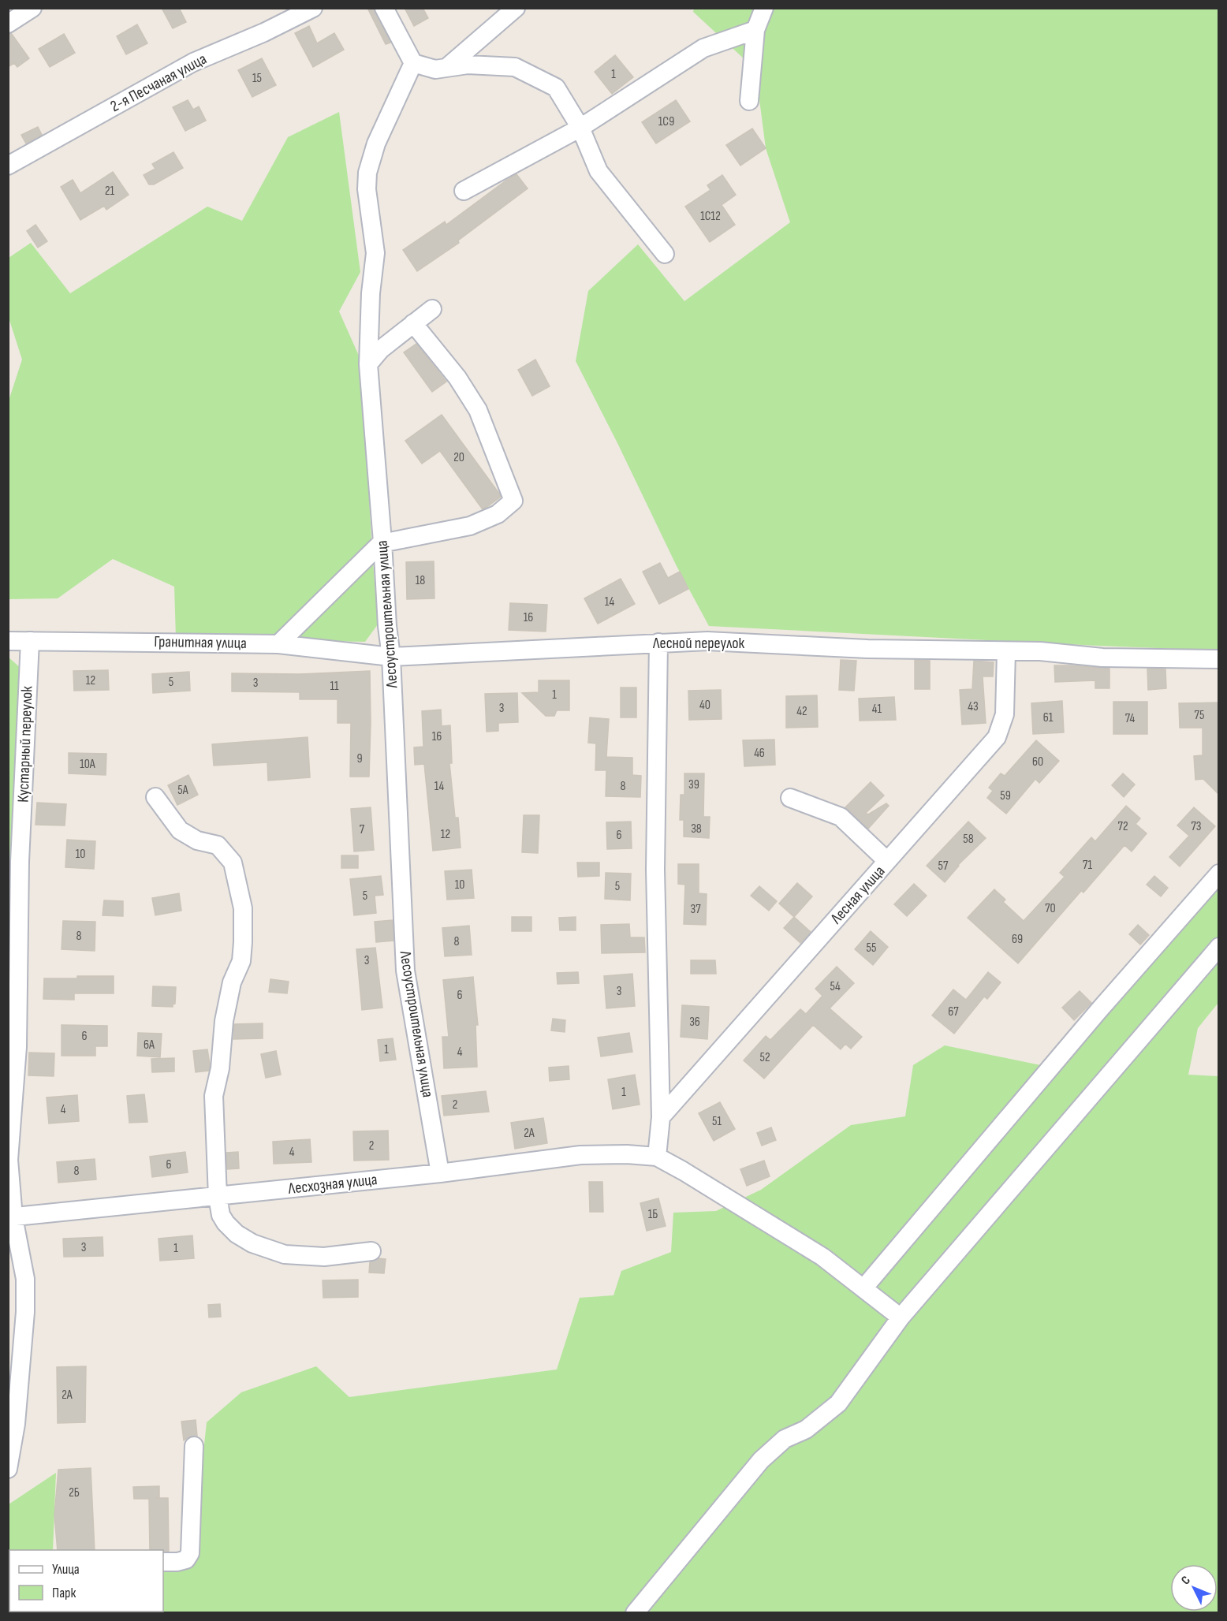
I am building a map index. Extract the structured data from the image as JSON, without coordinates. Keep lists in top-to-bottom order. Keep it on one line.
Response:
{"streets":{"street":["2-я Песчаная улица","Лесоустроительная улица","Гранитная улица","Лесной переулок","Кустарный переулок","Лесная улица","Лесхозная улица"]},"crossings":[["Лесоустроительная улица","Гранитная улица"],["Лесоустроительная улица","Лесной переулок"],["Лесоустроительная улица","Лесхозная улица"],["Гранитная улица","Лесной переулок"],["Гранитная улица","Кустарный переулок"],["Лесной переулок","Лесная улица"],["Кустарный переулок","Лесхозная улица"]],"house_numbers":["1","15","1С9","21","1С12","20","18","14","16","12","5","3","11","1","40","43","3","41","42","75","61","74","16","46","9","60","10А","39","14","8","5А","59","72","73","38","7","12","6","58","10","71","57","10","5","5","70","37","8","69","8","55","3","54","3","6","67","36","6","6А","1","4","52","1","2","4","51","2А","2","4","6","8","1Б","3","1","2А","2Б"],"legend":["Улица","Парк"],"north":"top left"}
